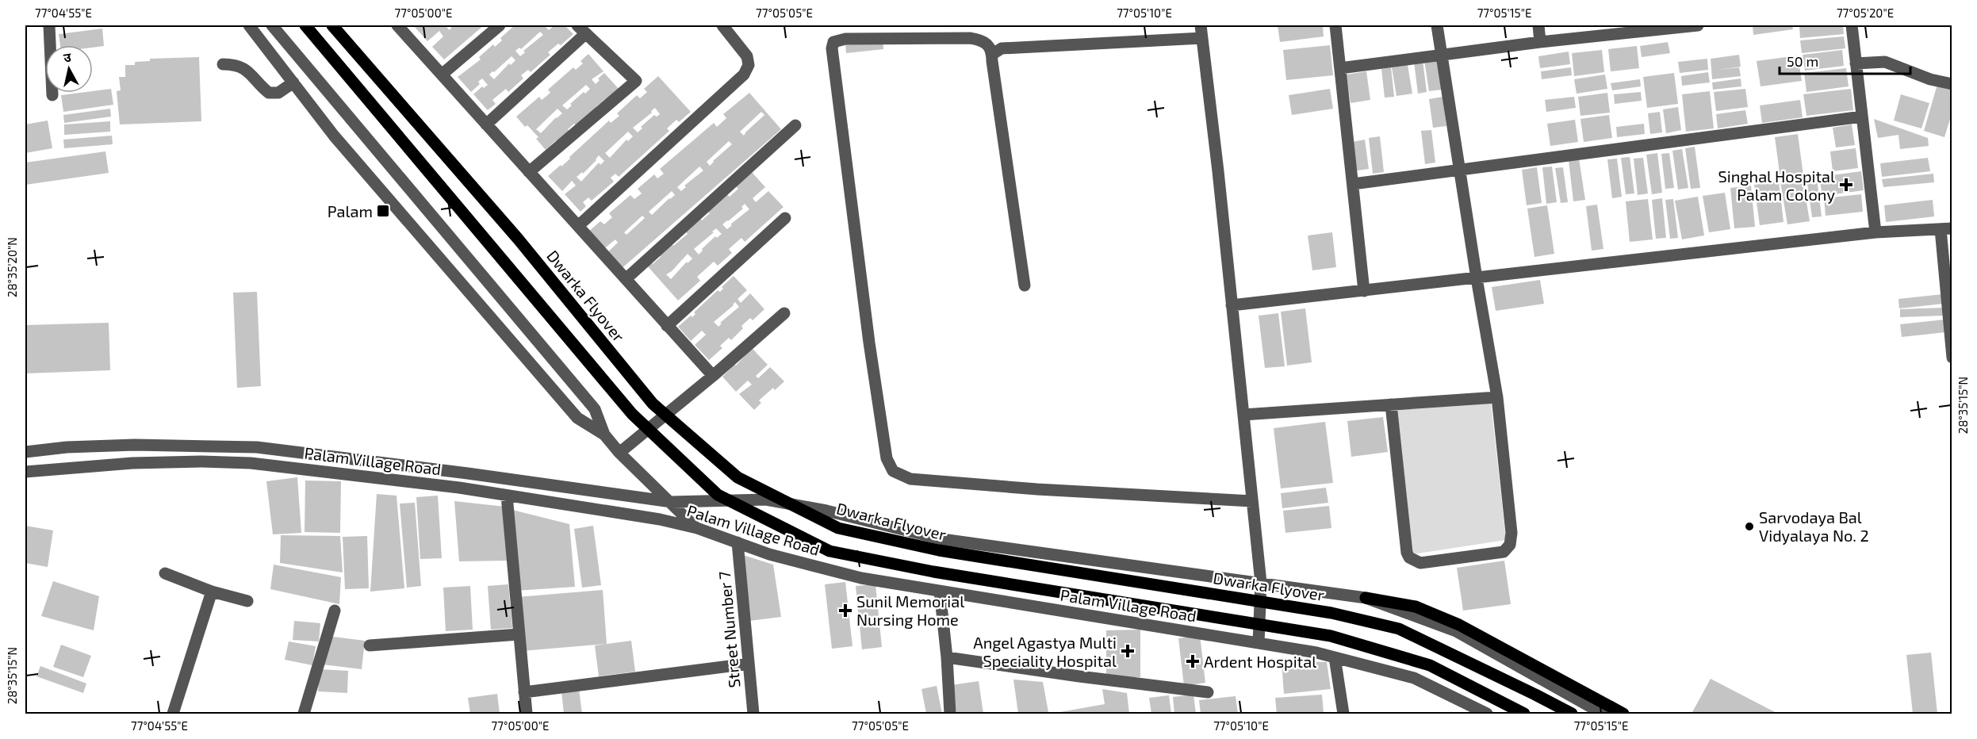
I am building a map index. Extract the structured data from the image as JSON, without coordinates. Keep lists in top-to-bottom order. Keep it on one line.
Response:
{"streets":{"main road":["Dwarka Flyover"],"street":["Palam Village Road","Street Number 7"]},"crossings":[["Palam Village Road","Street Number 7"]],"places":{"health":["Singhal Hospital Palam Colony","Sunil Memorial Nursing Home","Angel Agastya Multi Speciality Hospital","Ardent Hospital"],"transit":["Palam"],"other":["Sarvodaya Bal Vidyalaya No. 2"]},"scale_bar":"50 m","north":"top","coordinates":["77°04'55\"E","77°05'00\"E","77°05'05\"E","77°05'10\"E","77°05'15\"E","77°05'20\"E","28°35'20\"N","28°35'15\"N"]}
